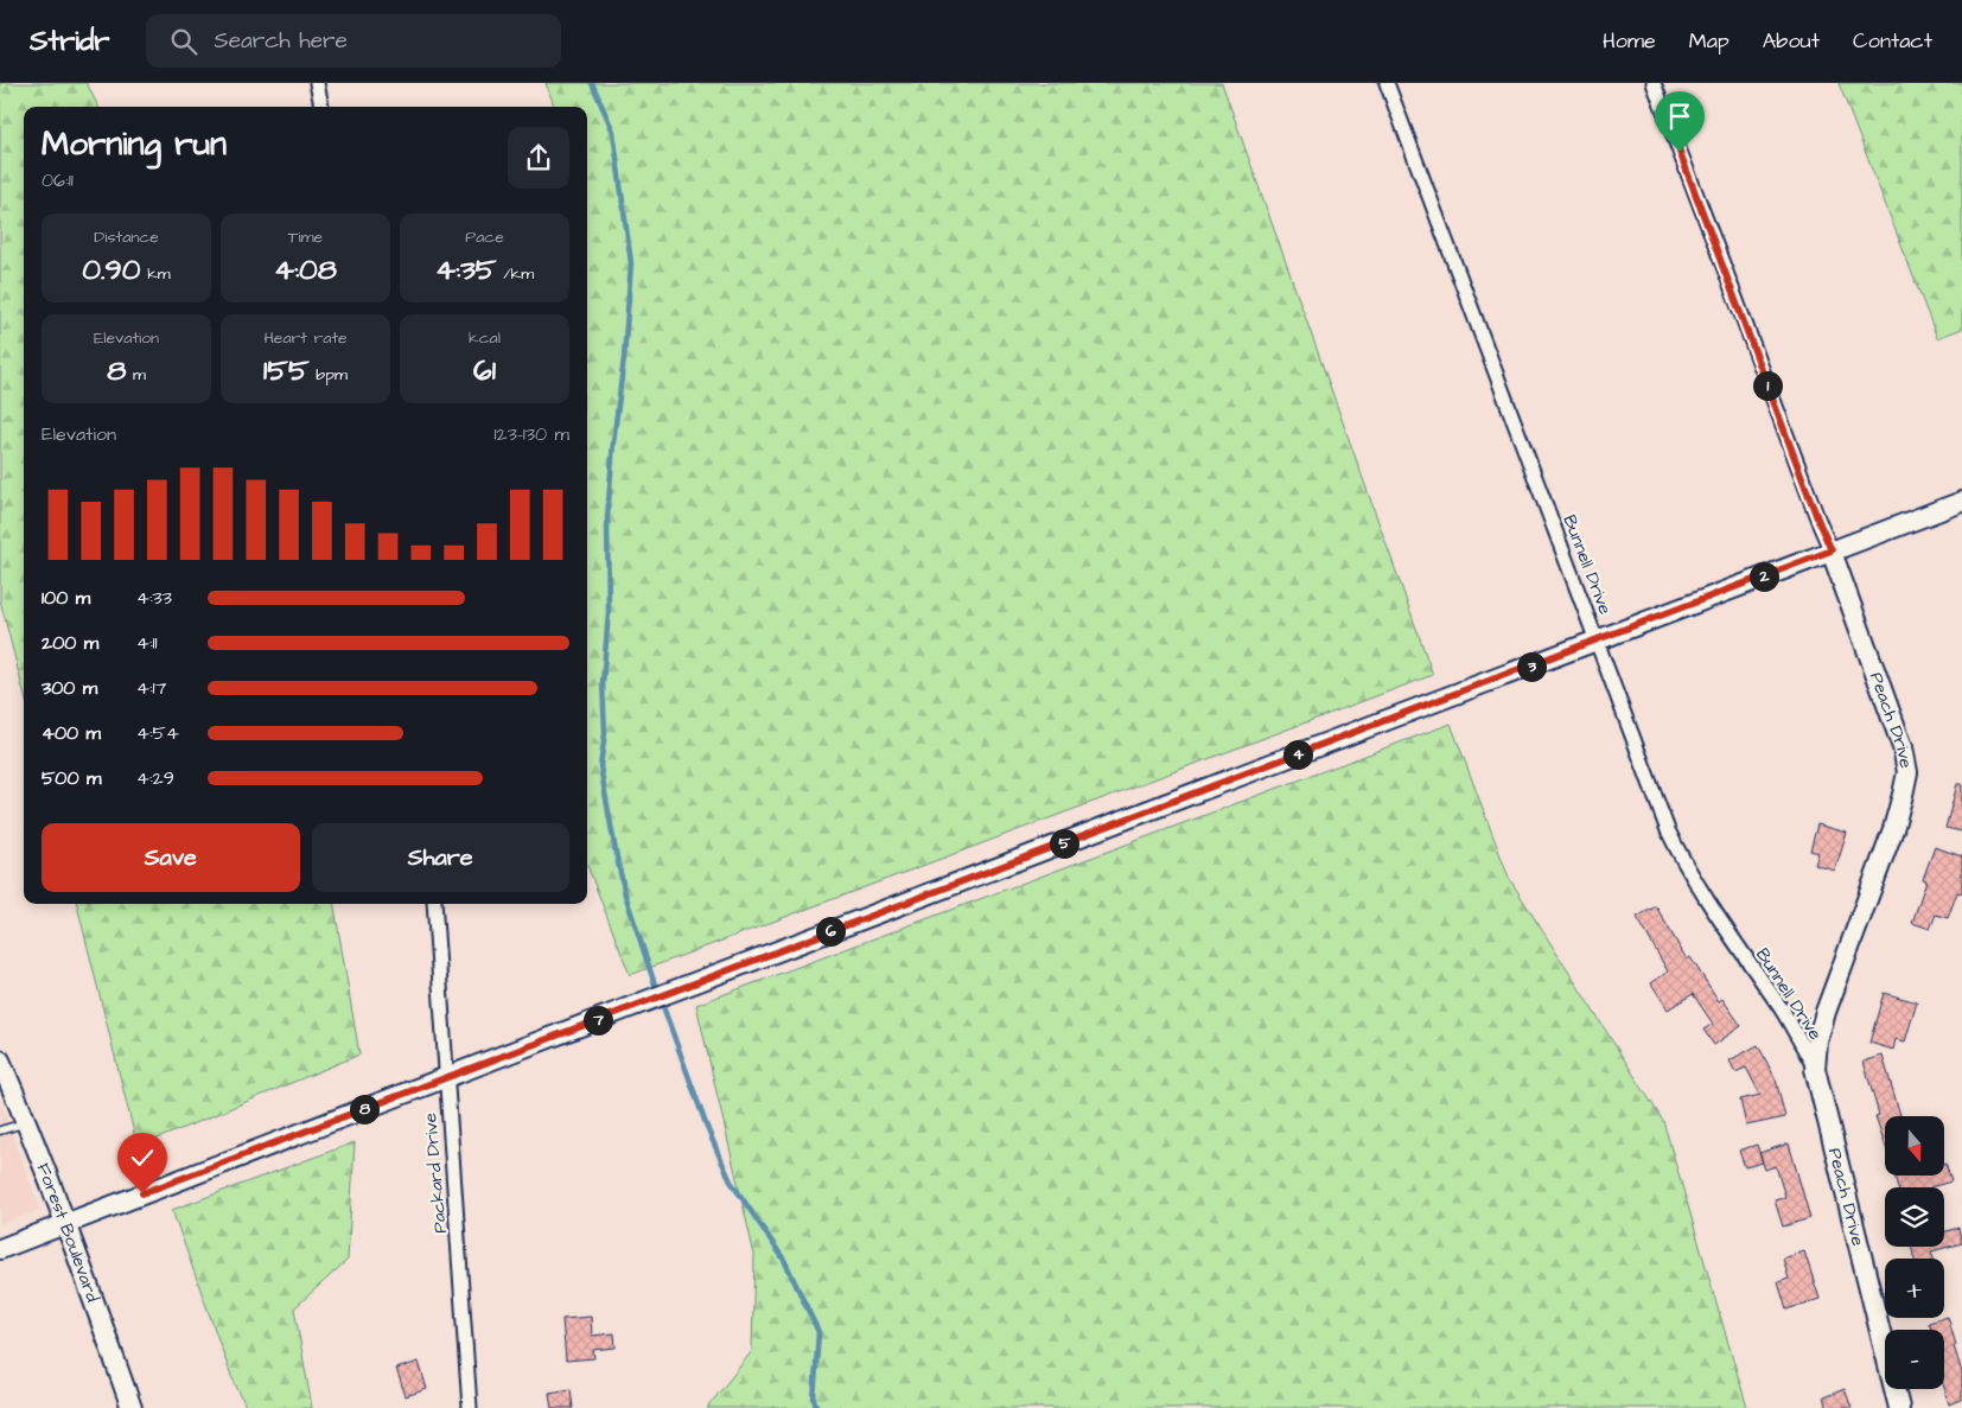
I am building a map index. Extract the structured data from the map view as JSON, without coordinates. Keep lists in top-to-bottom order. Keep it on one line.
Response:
{"streets":{"street":["Bunnell Drive","Peach Drive","Packard Drive","Forest Boulevard"]},"crossings":[["Bunnell Drive","Peach Drive"]],"north":"bottom","page":{"header":"Stridr","search":"Search here","nav":["Home","Map","About","Contact"],"heading":["Morning run","06:11"],"stats":[["Distance","0.90 km"],["Time","4:08"],["Pace","4:35 /km"],["Elevation","8 m"],["Heart rate","155 bpm"],["kcal","61"]],"pins":["1","2","3","4","5","6","7","8"],"chart":["Elevation","123–130 m"],"list":[{"name":"100 m","note":"4:33"},{"name":"200 m","note":"4:11"},{"name":"300 m","note":"4:17"},{"name":"400 m","note":"4:54"},{"name":"500 m","note":"4:29"}],"buttons":["Save","Share"],"map_buttons":["+","−"]}}
